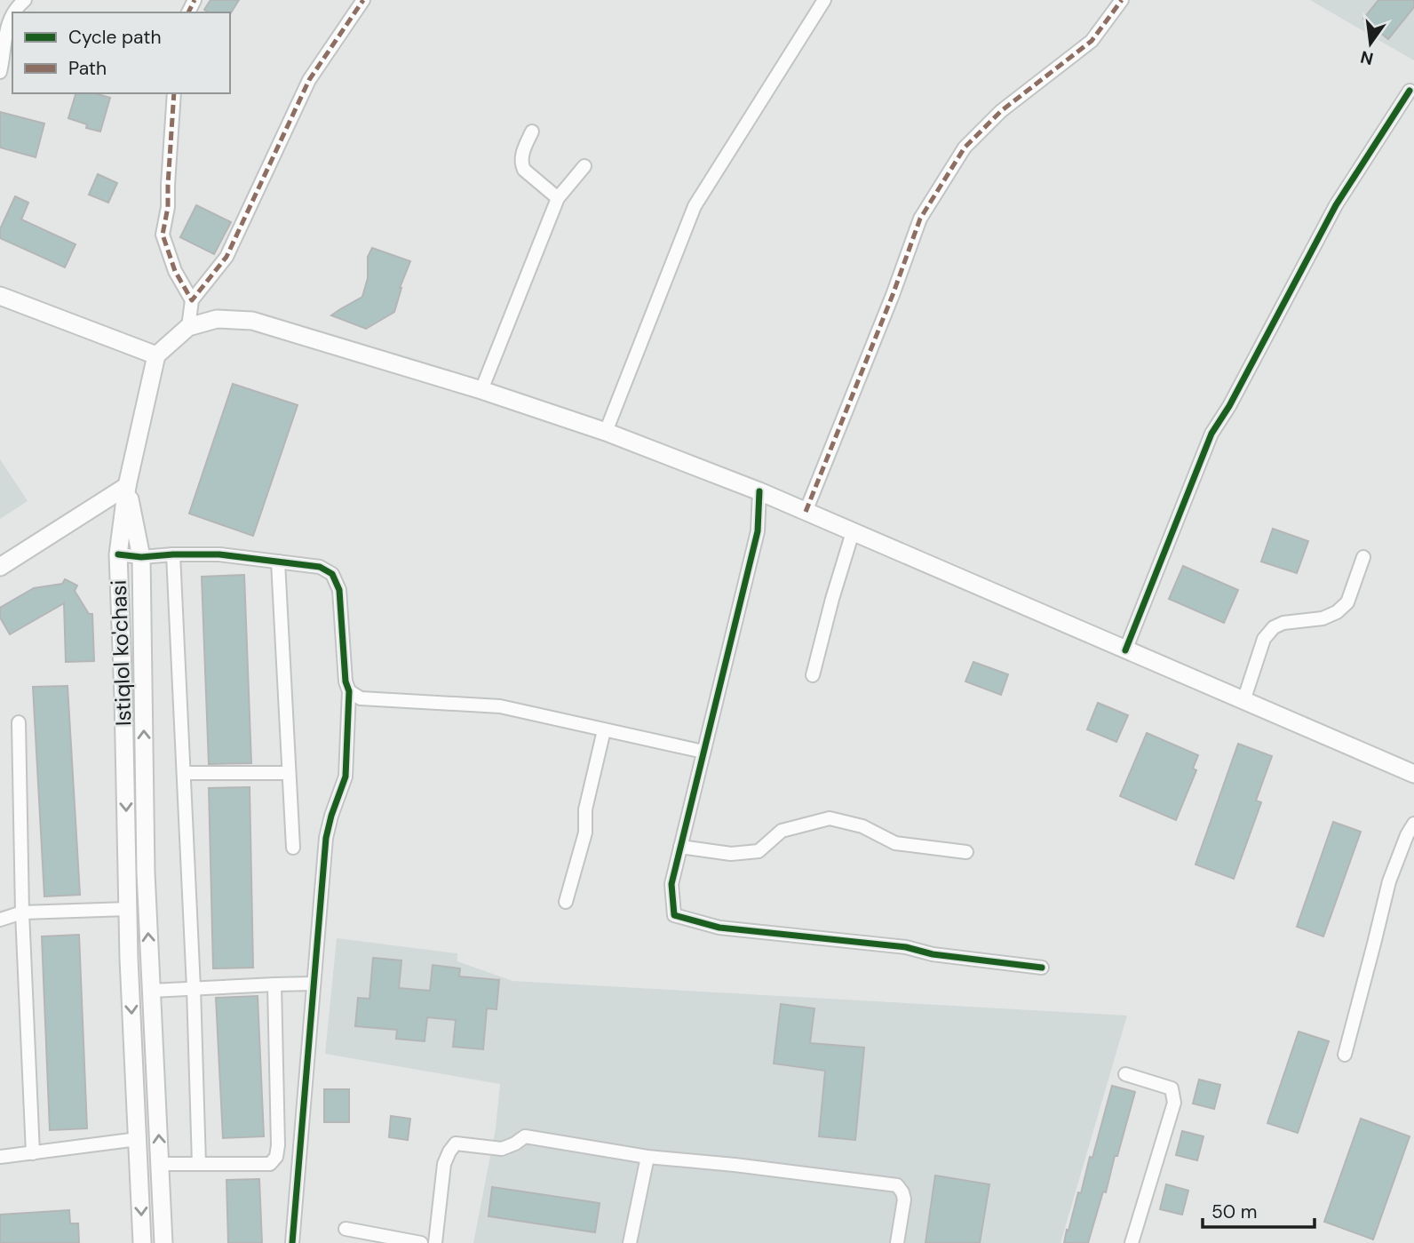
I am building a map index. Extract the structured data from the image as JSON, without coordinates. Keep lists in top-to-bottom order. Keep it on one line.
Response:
{"streets":{"main road":["Istiqlol ko'chasi"]},"legend":["Cycle path","Path"],"scale_bar":"50 m","north":"bottom"}
